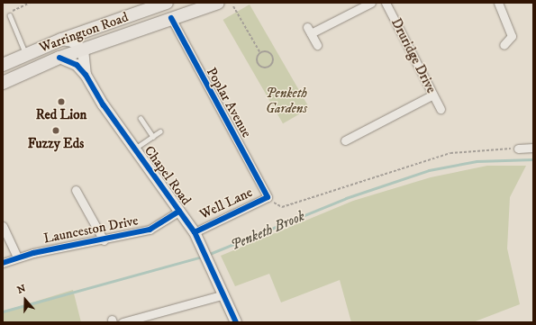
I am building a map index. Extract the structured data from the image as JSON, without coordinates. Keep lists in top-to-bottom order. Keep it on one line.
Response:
{"streets":{"main road":["Warrington Road"],"street":["Druridge Drive","Poplar Avenue","Chapel Road","Well Lane","Launceston Drive"]},"crossings":[["Warrington Road","Poplar Avenue"],["Warrington Road","Chapel Road"],["Poplar Avenue","Well Lane"],["Chapel Road","Well Lane"],["Chapel Road","Launceston Drive"]],"water":["Penketh Brook"],"parks":["Penketh Gardens"],"places":["Red Lion","Fuzzy Eds"],"north":"top"}
